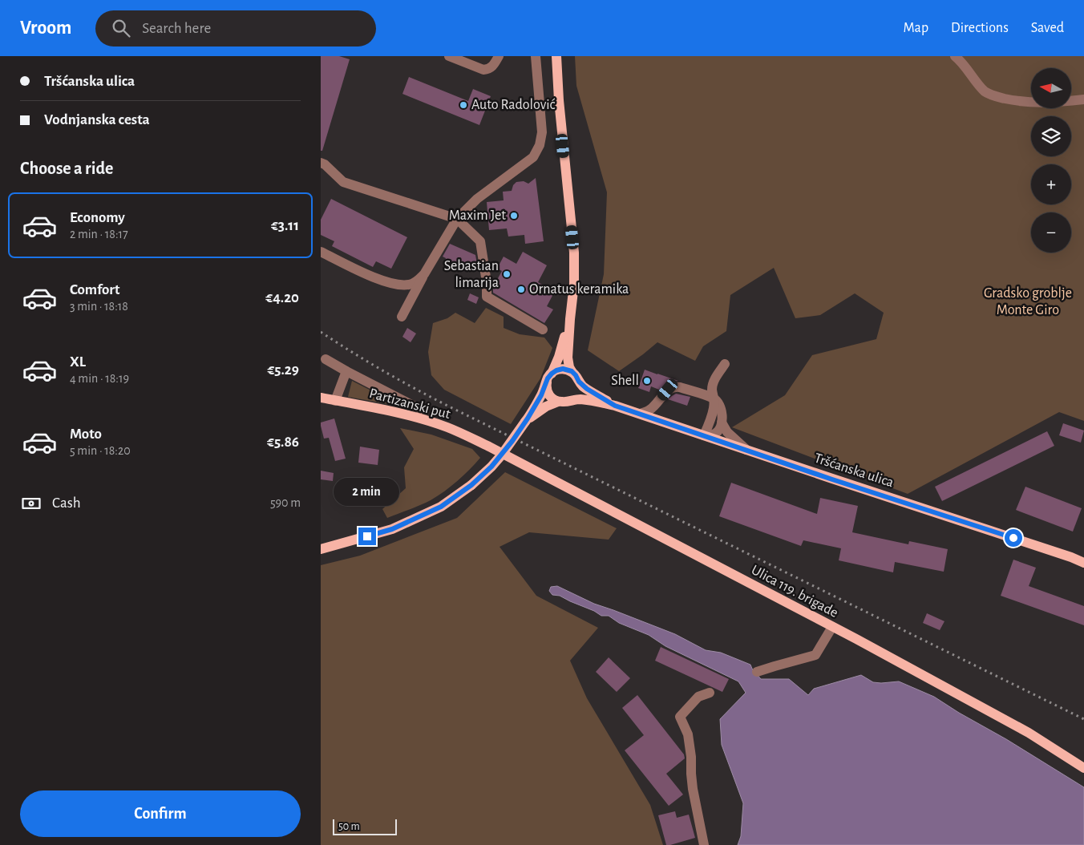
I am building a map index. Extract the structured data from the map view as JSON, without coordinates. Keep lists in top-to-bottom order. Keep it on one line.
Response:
{"streets":{"main road":["Partizanski put","Tršćanska ulica","Ulica 119. brigade"]},"crossings":[["Partizanski put","Ulica 119. brigade"]],"parks":["Gradsko groblje Monte Giro"],"places":["Auto Radolović","Maxim Jet","Sebastian limarija","Ornatus keramika","Shell"],"scale_bar":"50 m","north":"left","page":{"header":"Vroom","search":"Search here","nav":["Map","Directions","Saved"],"banner":["Tršćanska ulica","Vodnjanska cesta"],"map_buttons":["+","−"],"heading":"Choose a ride","list":[{"name":"Economy","note":"2 min · 18:17","value":"€3.11"},{"name":"Comfort","note":"3 min · 18:18","value":"€4.20"},{"name":"XL","note":"4 min · 18:19","value":"€5.29"},{"name":"Moto","note":"5 min · 18:20","value":"€5.86"}],"bubble":"2 min","pay":["Cash","590 m"],"buttons":"Confirm","scale":"50 m"}}
